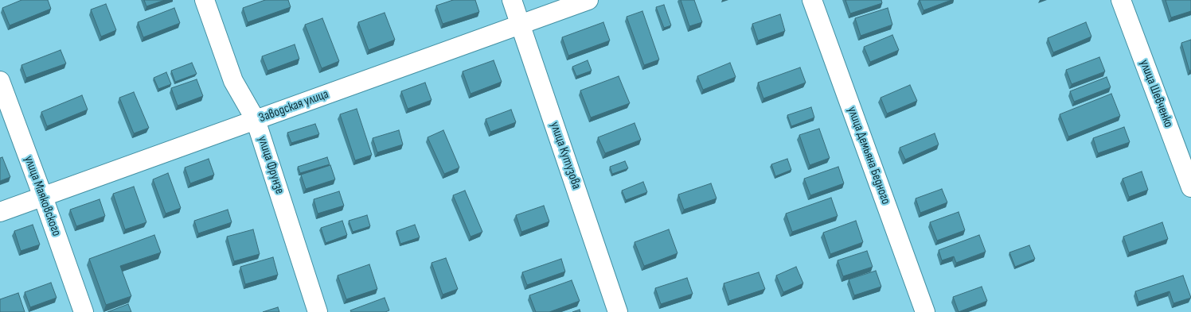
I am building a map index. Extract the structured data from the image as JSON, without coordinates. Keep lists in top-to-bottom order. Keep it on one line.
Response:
{"streets":{"street":["улица Шевченко","Заводская улица","улица Кутузова","улица Демьяна Бедного","улица Фрунзе","улица Маяковского"]},"crossings":[["Заводская улица","улица Кутузова"],["Заводская улица","улица Фрунзе"],["Заводская улица","улица Маяковского"]]}
